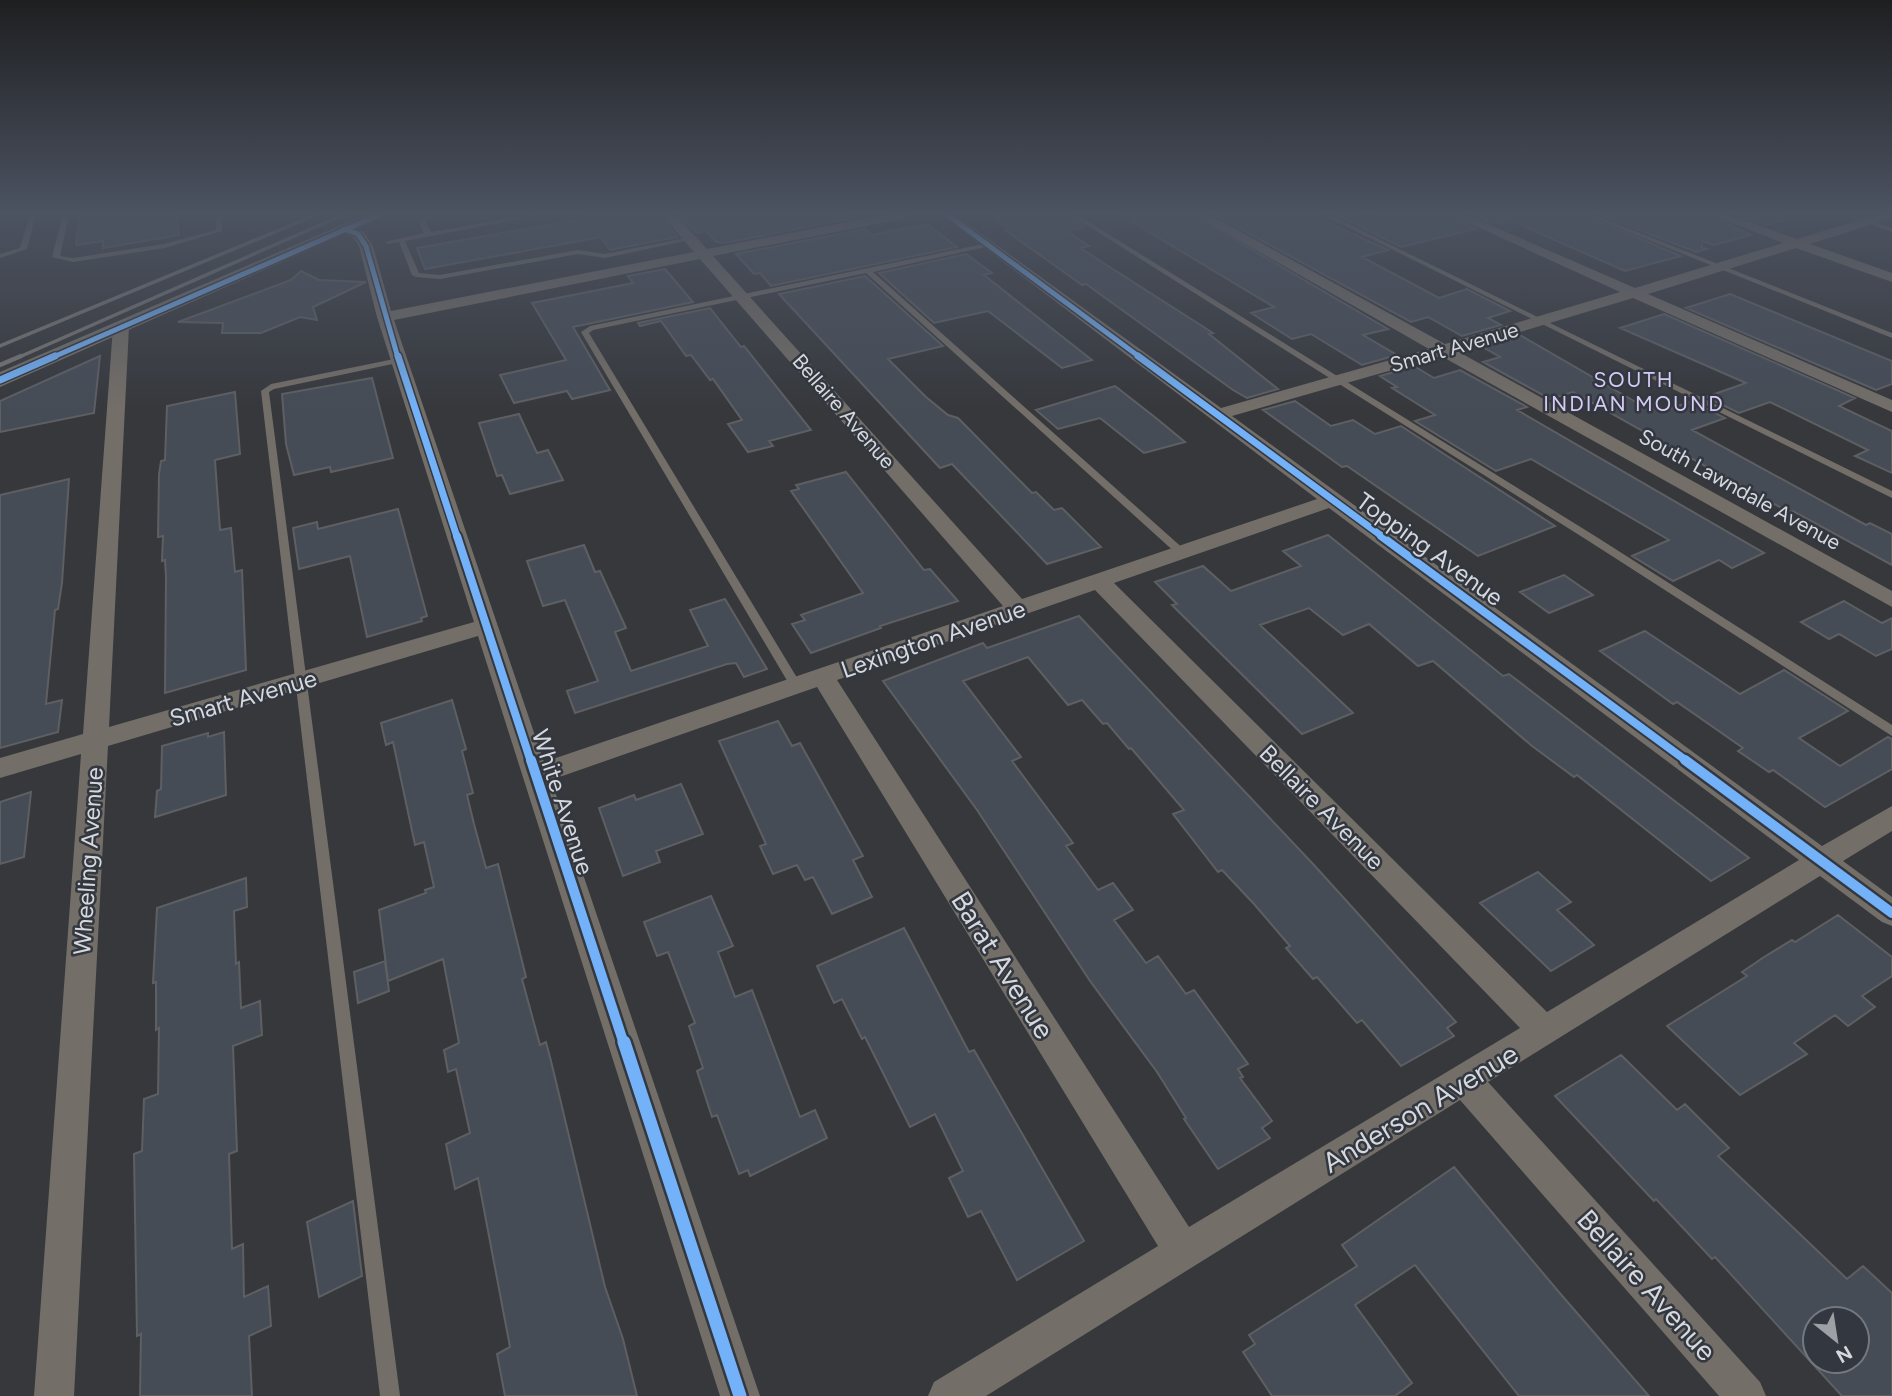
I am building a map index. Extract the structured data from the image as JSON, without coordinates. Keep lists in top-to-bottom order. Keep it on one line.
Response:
{"streets":{"street":["Smart Avenue","Bellaire Avenue","South Lawndale Avenue","Topping Avenue","Lexington Avenue","White Avenue","Wheeling Avenue","Barat Avenue","Anderson Avenue"]},"crossings":[["Smart Avenue","South Lawndale Avenue"],["Smart Avenue","Topping Avenue"],["Smart Avenue","White Avenue"],["Smart Avenue","Wheeling Avenue"],["Bellaire Avenue","Lexington Avenue"],["Bellaire Avenue","Anderson Avenue"],["Topping Avenue","Lexington Avenue"],["Topping Avenue","Anderson Avenue"],["Lexington Avenue","White Avenue"],["Lexington Avenue","Barat Avenue"],["Barat Avenue","Anderson Avenue"]],"districts":["SOUTH INDIAN MOUND"],"north":"bottom right"}
